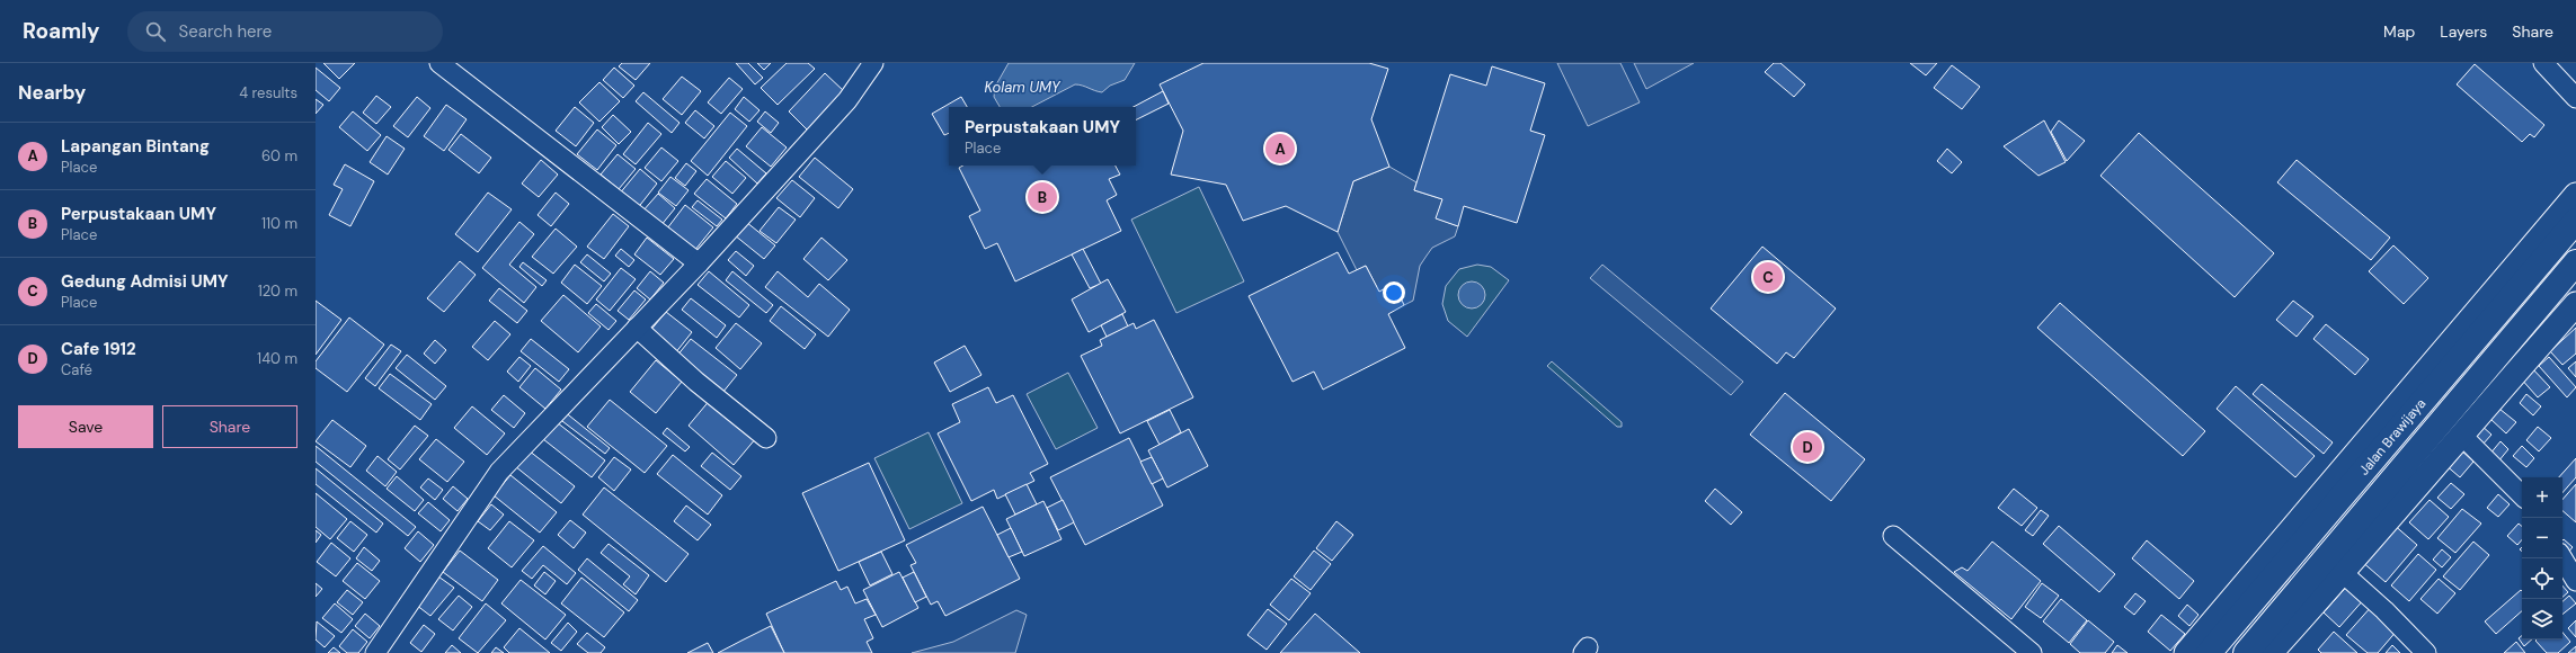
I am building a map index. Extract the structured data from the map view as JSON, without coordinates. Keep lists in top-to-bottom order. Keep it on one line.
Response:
{"streets":{"highway":["Jalan Brawijaya"]},"water":["Kolam UMY"],"page":{"header":"Roamly","search":"Search here","nav":["Map","Layers","Share"],"heading":["Nearby","4 results"],"popup":["Perpustakaan UMY","Place"],"list":[{"mark":"A","name":"Lapangan Bintang","note":"Place","value":"60 m"},{"mark":"B","name":"Perpustakaan UMY","note":"Place","value":"110 m"},{"mark":"C","name":"Gedung Admisi UMY","note":"Place","value":"120 m"},{"mark":"D","name":"Cafe 1912","note":"Café","value":"140 m"}],"pins":["A","B","C","D"],"buttons":["Save","Share"],"map_buttons":["+","−"]}}
